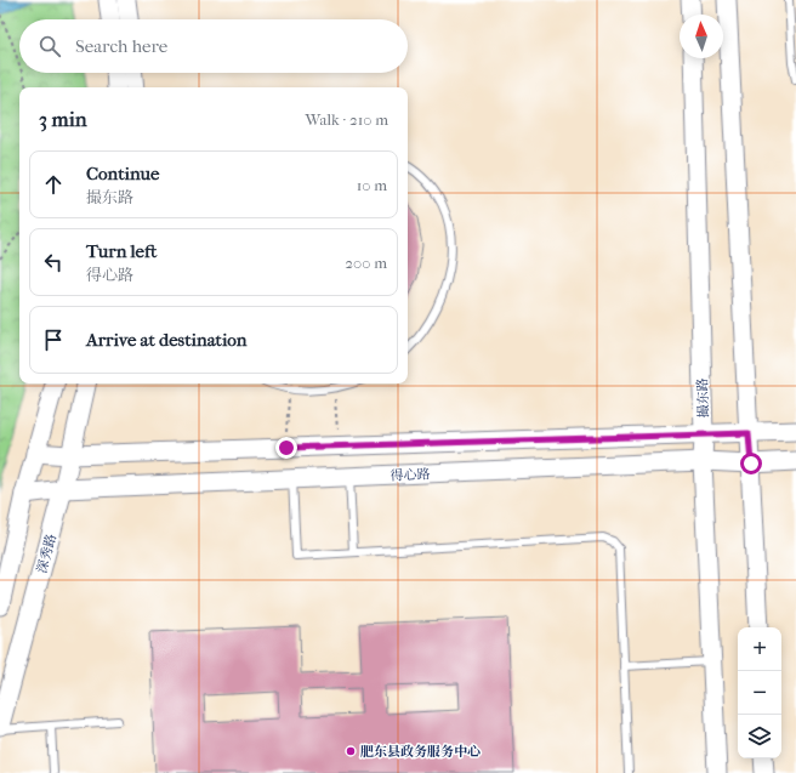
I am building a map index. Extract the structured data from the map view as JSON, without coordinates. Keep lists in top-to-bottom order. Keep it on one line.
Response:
{"streets":{"street":["撮东路","得心路","深秀路"]},"crossings":[["撮东路","得心路"],["得心路","深秀路"]],"places":["肥东县政务服务中心"],"north":"top","page":{"search":"Search here","heading":["3 min","Walk · 210 m"],"list":[["Continue","撮东路","10 m"],["Turn left","得心路","200 m"],"Arrive at destination"],"map_buttons":["+","−"]}}
